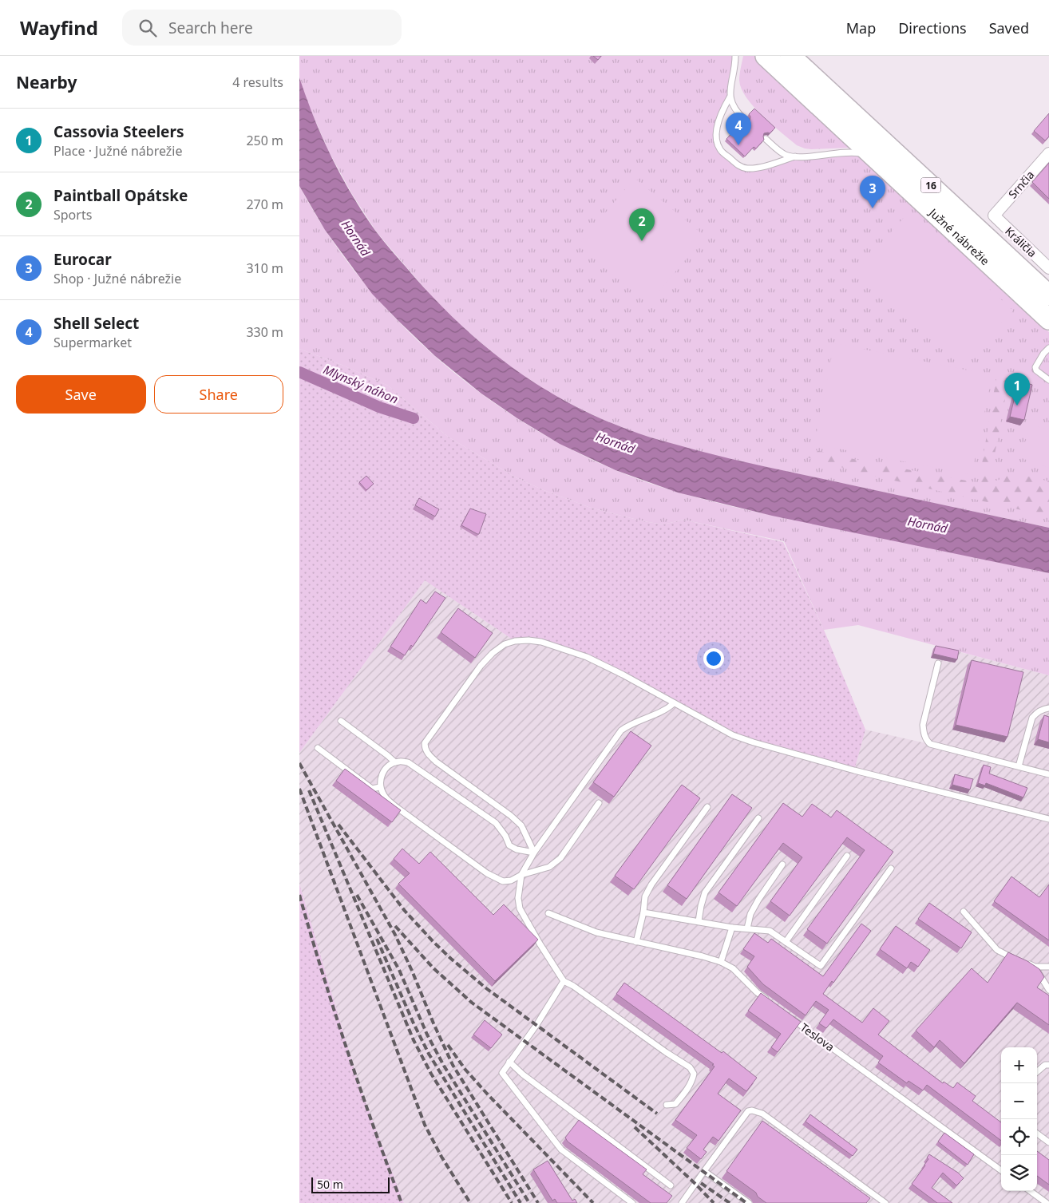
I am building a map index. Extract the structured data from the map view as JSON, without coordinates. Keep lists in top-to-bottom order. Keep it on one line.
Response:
{"streets":{"highway":["16","Južné nábrežie"],"street":["Srnčia","Králičia"],"lane":["Teslova"]},"crossings":[["Srnčia","Králičia"]],"water":["Hornád","Mlynský náhon"],"scale_bar":"50 m","page":{"header":"Wayfind","search":"Search here","nav":["Map","Directions","Saved"],"heading":["Nearby","4 results"],"list":[{"mark":"1","name":"Cassovia Steelers","note":"Place · Južné nábrežie","value":"250 m"},{"mark":"2","name":"Paintball Opátske","note":"Sports","value":"270 m"},{"mark":"3","name":"Eurocar","note":"Shop · Južné nábrežie","value":"310 m"},{"mark":"4","name":"Shell Select","note":"Supermarket","value":"330 m"}],"pins":["4","3","2","1"],"buttons":["Save","Share"],"map_buttons":["+","−"],"scale":"50 m"}}
